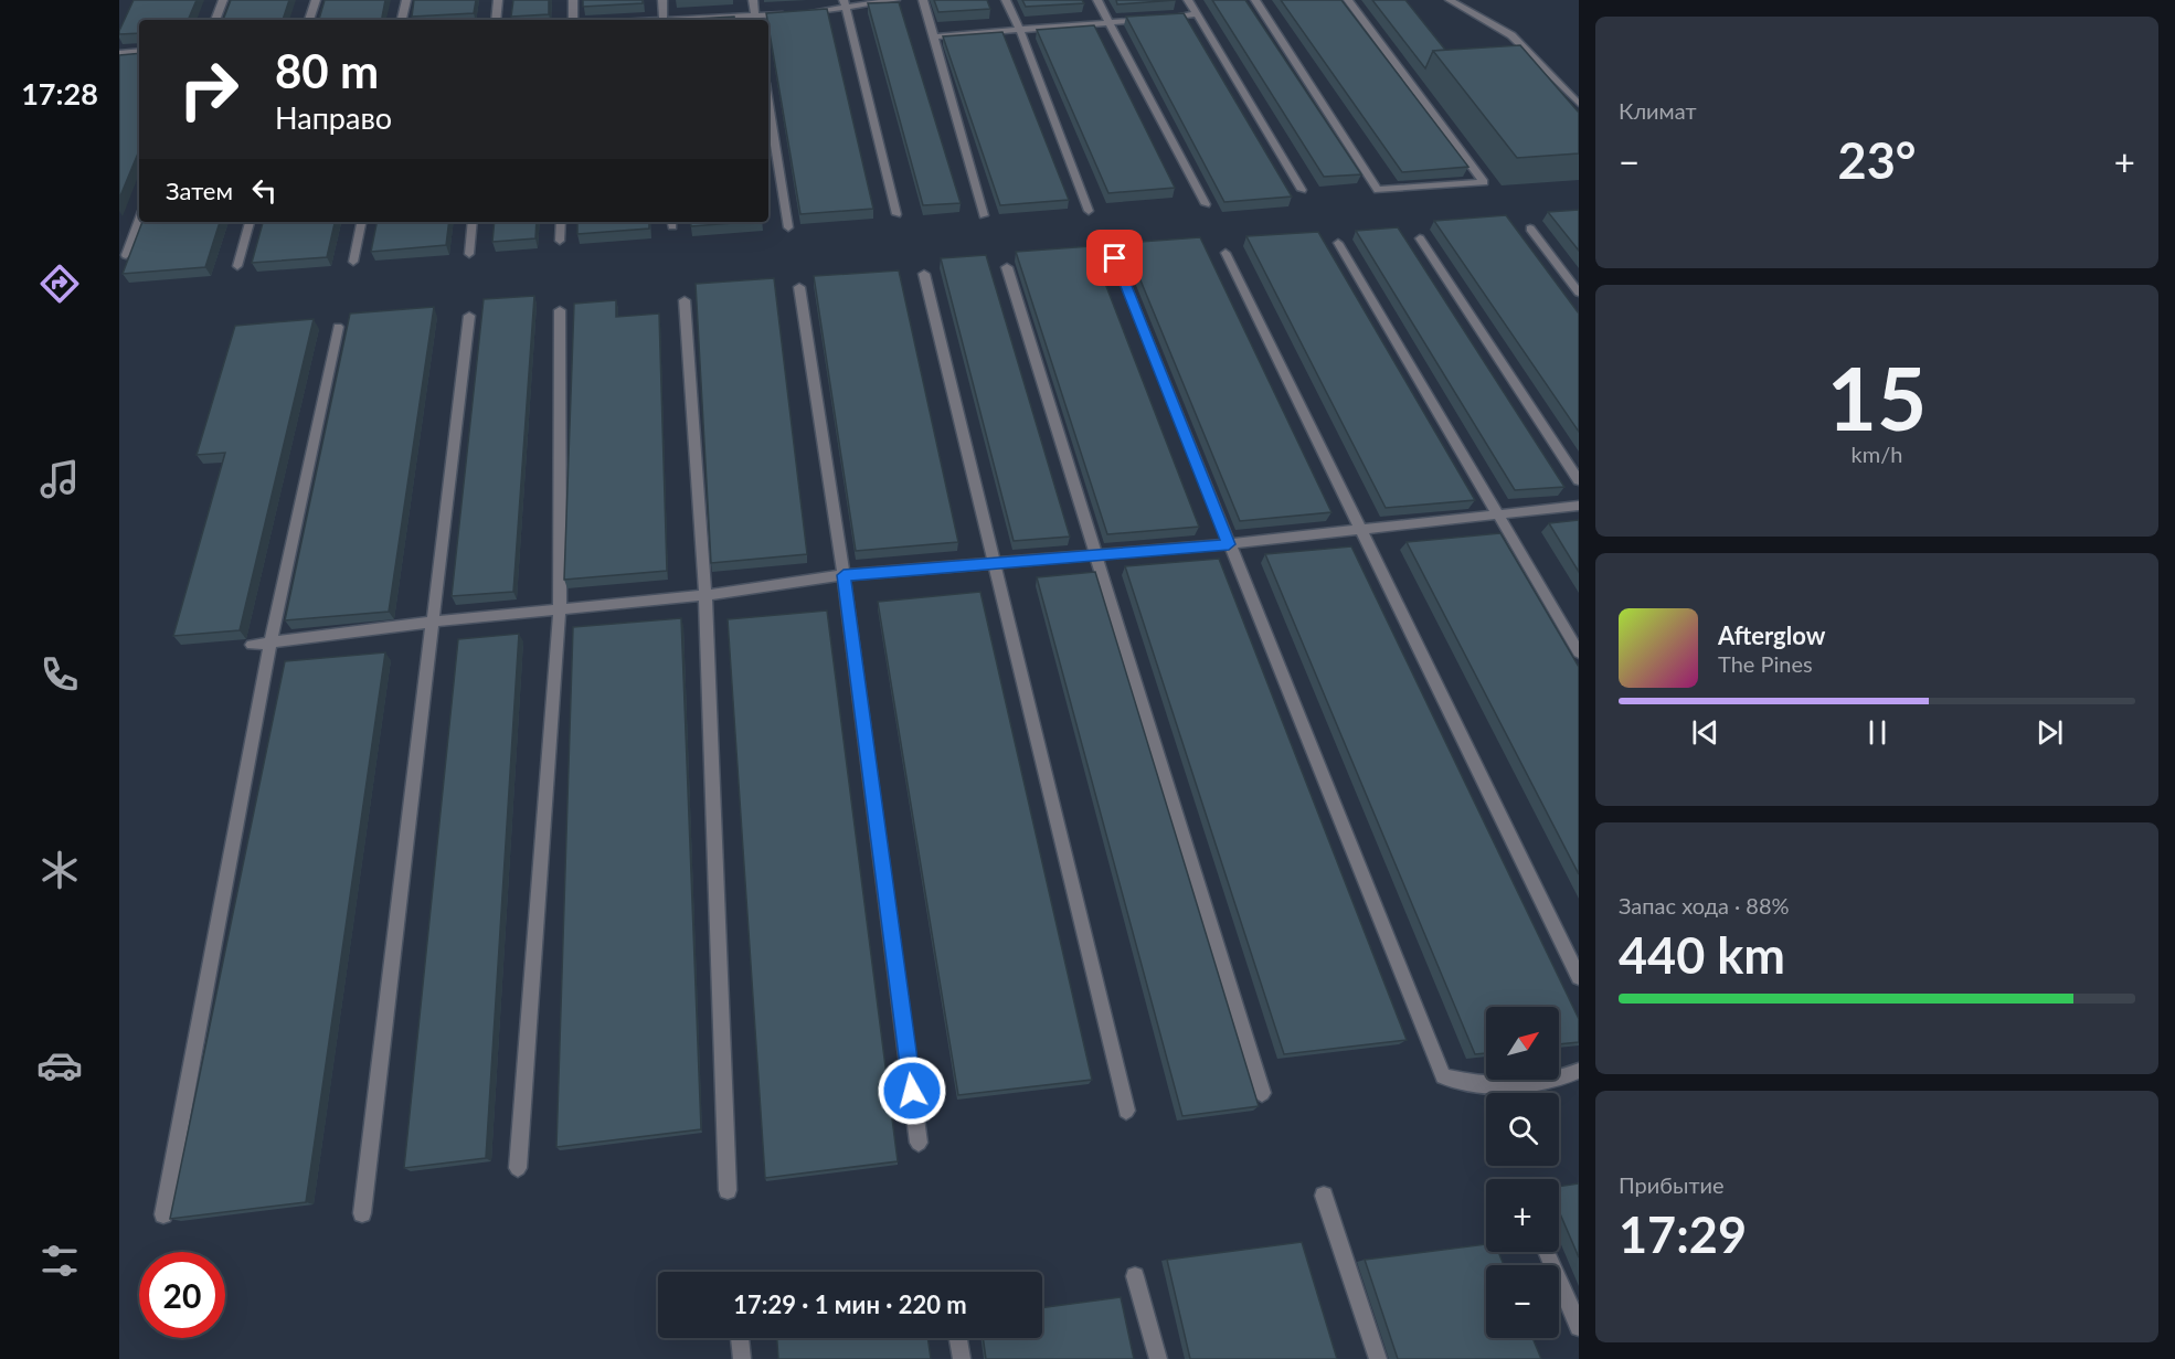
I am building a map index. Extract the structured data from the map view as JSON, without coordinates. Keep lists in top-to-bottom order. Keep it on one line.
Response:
{"north":"top right","page":{"tabs":"17:28","tile":["Климат",["15","km/h"],["Запас хода · 88%","440 km"],["Прибытие","17:29"]],"turn":["80 m","Направо"],"heat":["−","23°","+"],"then":"Затем","song":["Afterglow","The Pines"],"map_buttons":["+","−"],"limit":"20","trip":"17:29 · 1 мин · 220 m"}}
